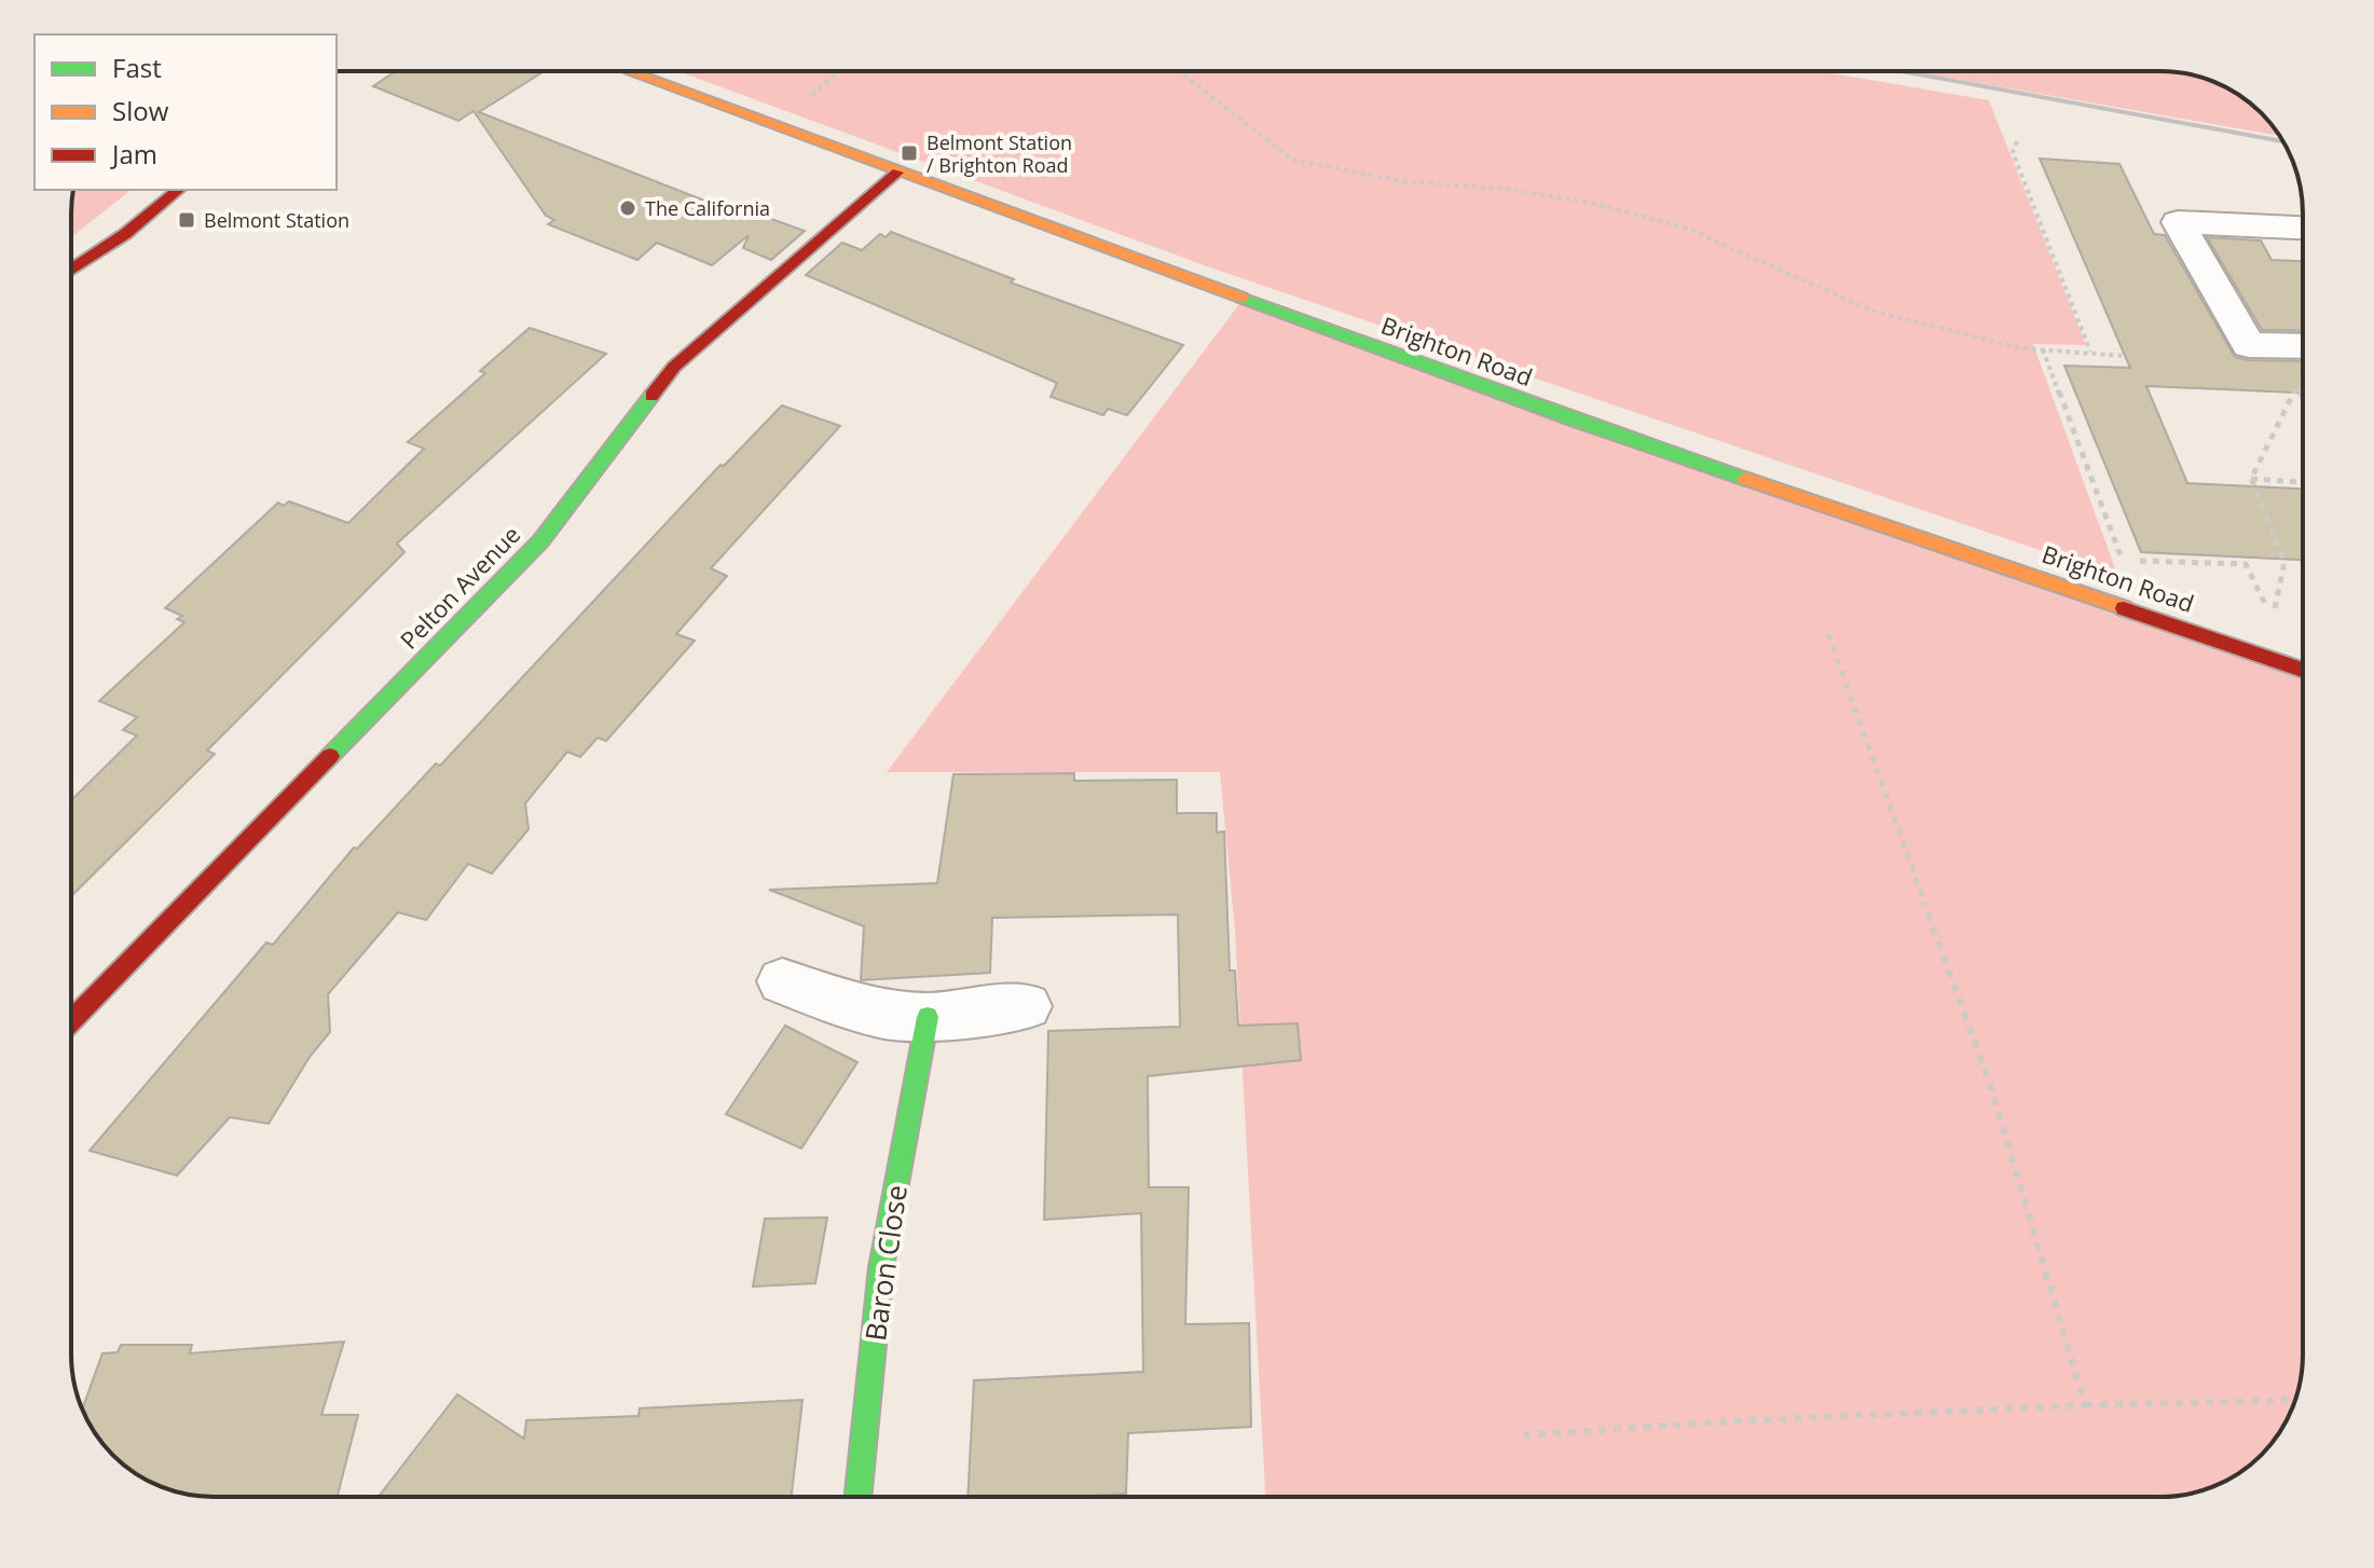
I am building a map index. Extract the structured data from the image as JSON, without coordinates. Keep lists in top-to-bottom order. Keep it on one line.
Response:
{"streets":{"main road":["Brighton Road","Pelton Avenue","Baron Close"]},"crossings":[["Brighton Road","Pelton Avenue"]],"places":{"transit":["Belmont Station / Brighton Road","Belmont Station"],"other":["The California"]},"legend":["Fast","Slow","Jam"]}
